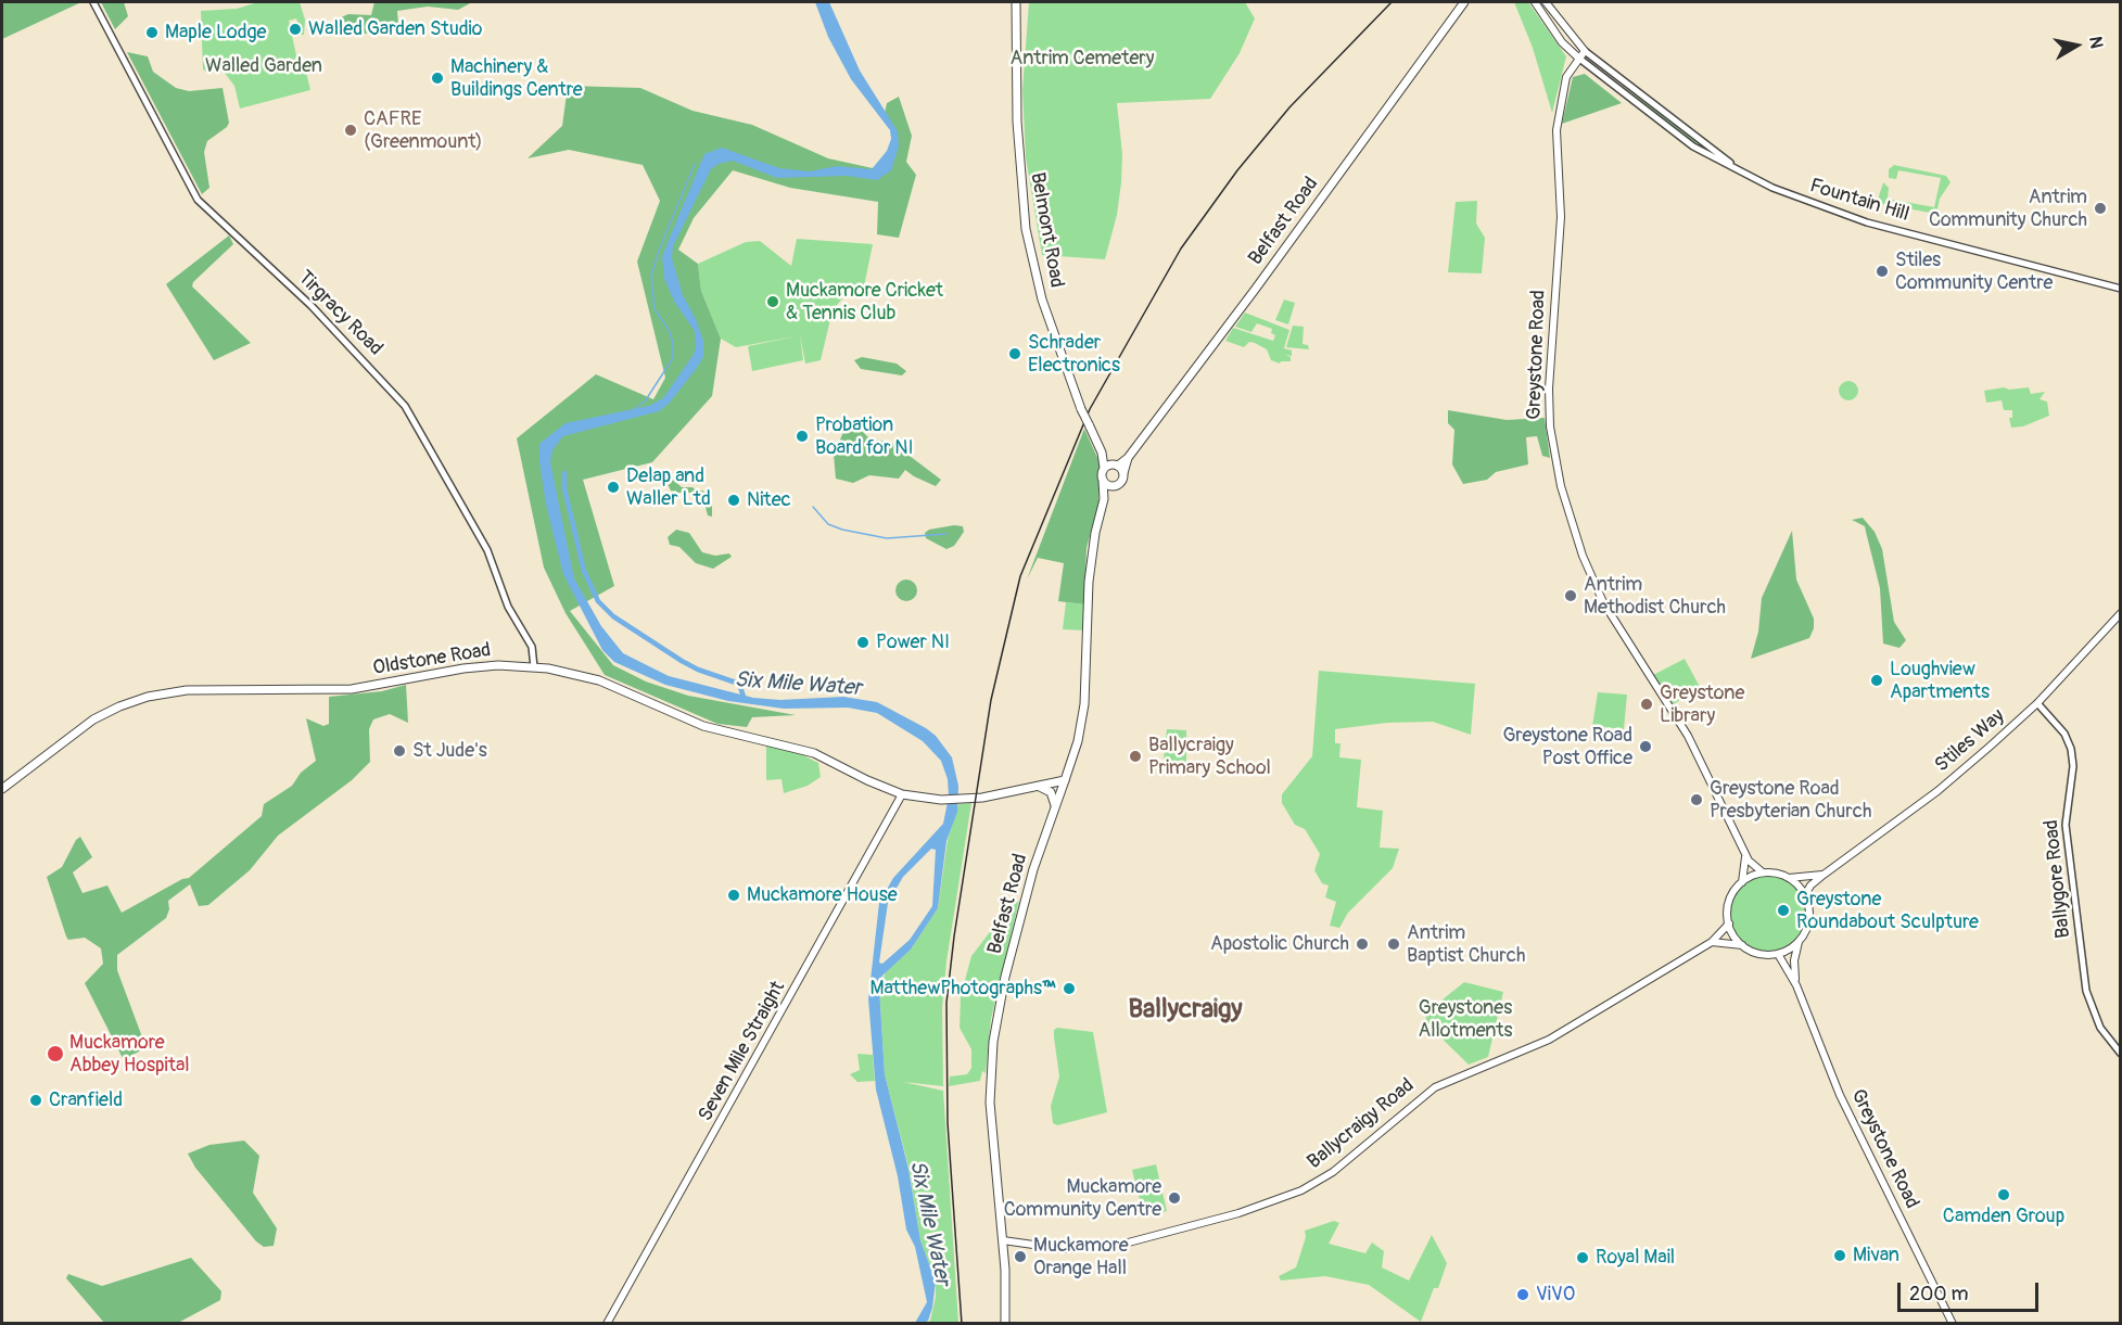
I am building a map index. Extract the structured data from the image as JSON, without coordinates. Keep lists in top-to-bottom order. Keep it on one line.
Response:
{"streets":{"main road":["Fountain Hill","Belfast Road","Belmont Road","Greystone Road","Oldstone Road","Stiles Way","Seven Mile Straight","Ballycraigy Road"],"street":["Tirgracy Road","Ballygore Road"]},"crossings":[["Fountain Hill","Greystone Road"],["Belfast Road","Belmont Road"],["Belfast Road","Oldstone Road"],["Belfast Road","Ballycraigy Road"],["Tirgracy Road","Oldstone Road"],["Greystone Road","Stiles Way"],["Greystone Road","Ballycraigy Road"],["Oldstone Road","Seven Mile Straight"],["Stiles Way","Ballygore Road"],["Stiles Way","Ballycraigy Road"]],"districts":["Ballycraigy"],"water":["Six Mile Water"],"parks":["Antrim Cemetery","Walled Garden","Greystones Allotments"],"places":["Walled Garden Studio","Maple Lodge","Machinery & Buildings Centre","CAFRE (Greenmount)","Antrim Community Church","Stiles Community Centre","Muckamore Cricket & Tennis Club","Schrader Electronics","Probation Board for NI","Delap and Waller Ltd","Nitec","Antrim Methodist Church","Power NI","Loughview Apartments","Greystone Library","Greystone Road Post Office","St Jude's","Ballycraigy Primary School","Greystone Road Presbyterian Church","Muckamore House","Greystone Roundabout Sculpture","Apostolic Church","Antrim Baptist Church","MatthewPhotographs™","Muckamore Abbey Hospital","Cranfield","Camden Group","Muckamore Community Centre","Mivan","Muckamore Orange Hall","Royal Mail","ViVO"],"scale_bar":"200 m","north":"right"}
